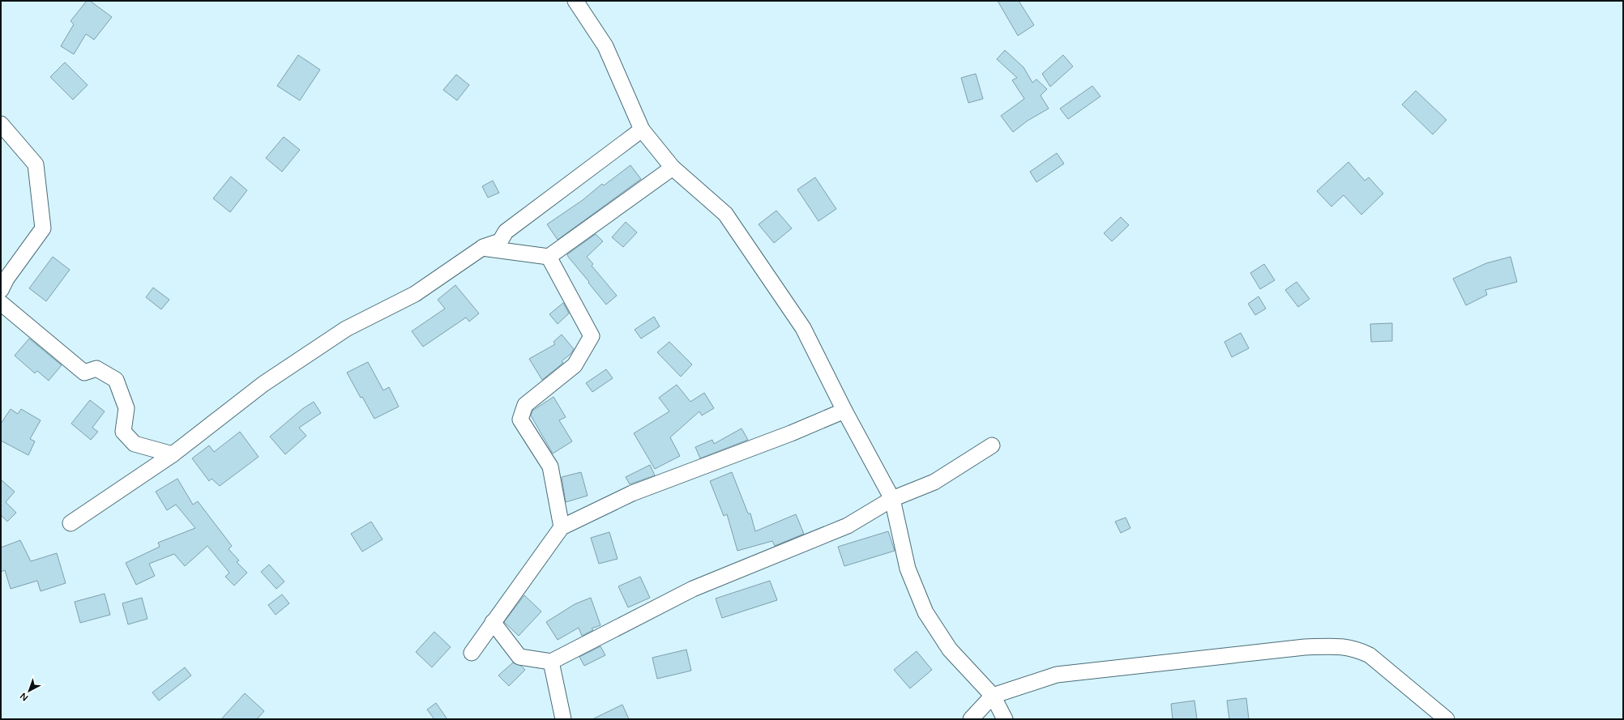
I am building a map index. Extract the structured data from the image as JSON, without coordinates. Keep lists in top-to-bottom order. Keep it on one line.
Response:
{"north":"bottom left"}
